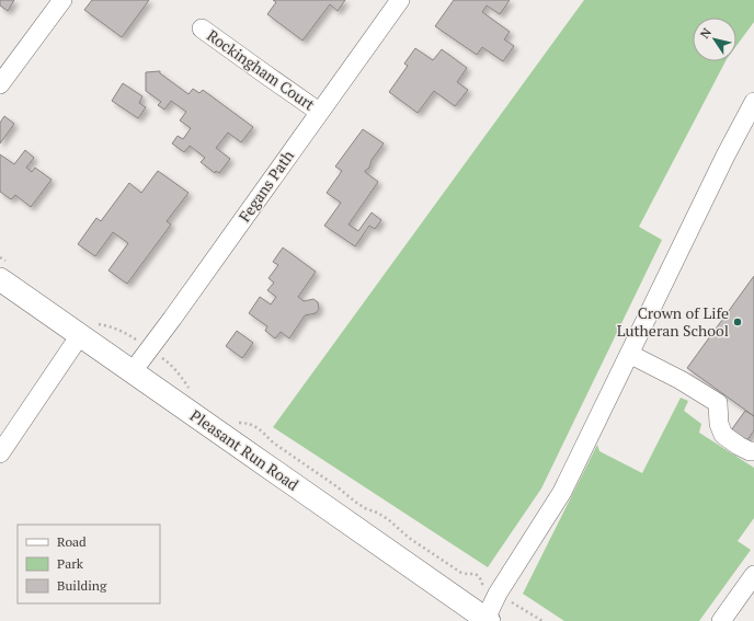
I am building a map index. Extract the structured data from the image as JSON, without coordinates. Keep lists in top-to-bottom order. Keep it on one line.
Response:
{"streets":{"main road":["Pleasant Run Road"],"street":["Rockingham Court","Fegans Path"]},"crossings":[["Rockingham Court","Fegans Path"],["Fegans Path","Pleasant Run Road"]],"places":["Crown of Life Lutheran School"],"legend":["Road","Park","Building"],"north":"top left"}
